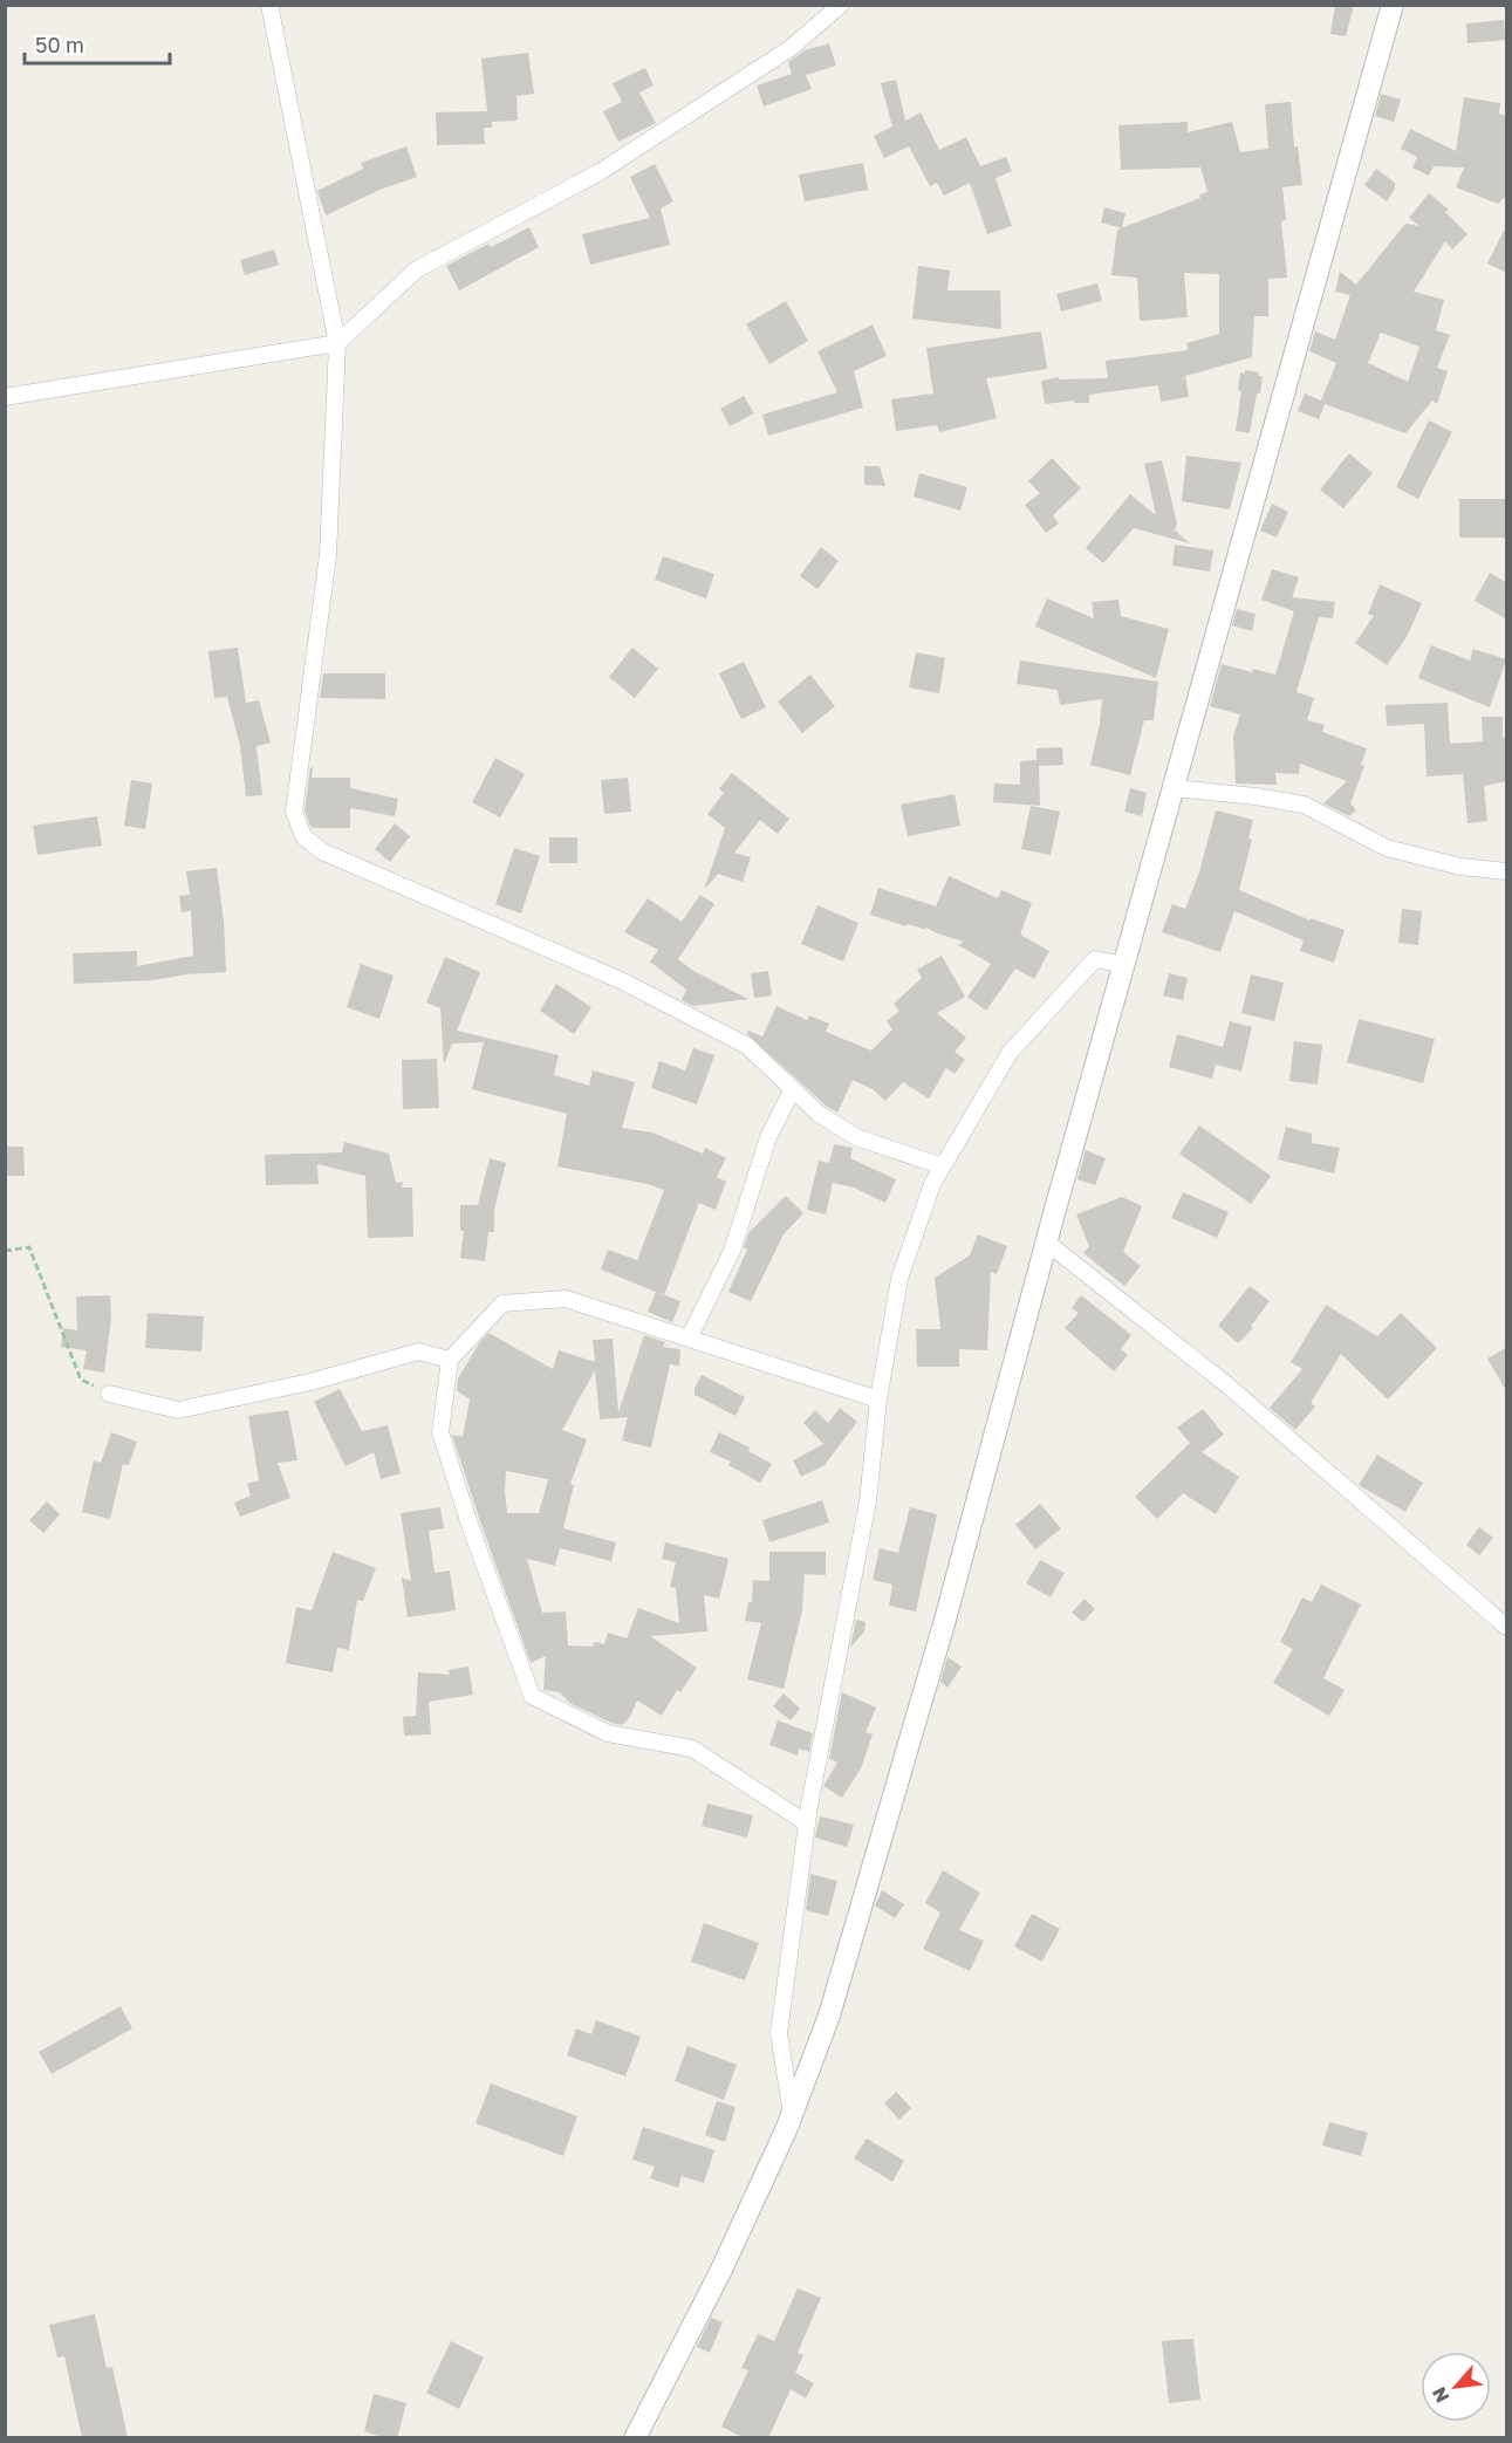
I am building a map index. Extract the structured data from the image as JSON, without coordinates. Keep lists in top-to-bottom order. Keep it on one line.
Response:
{"scale_bar":"50 m","north":"bottom left"}
